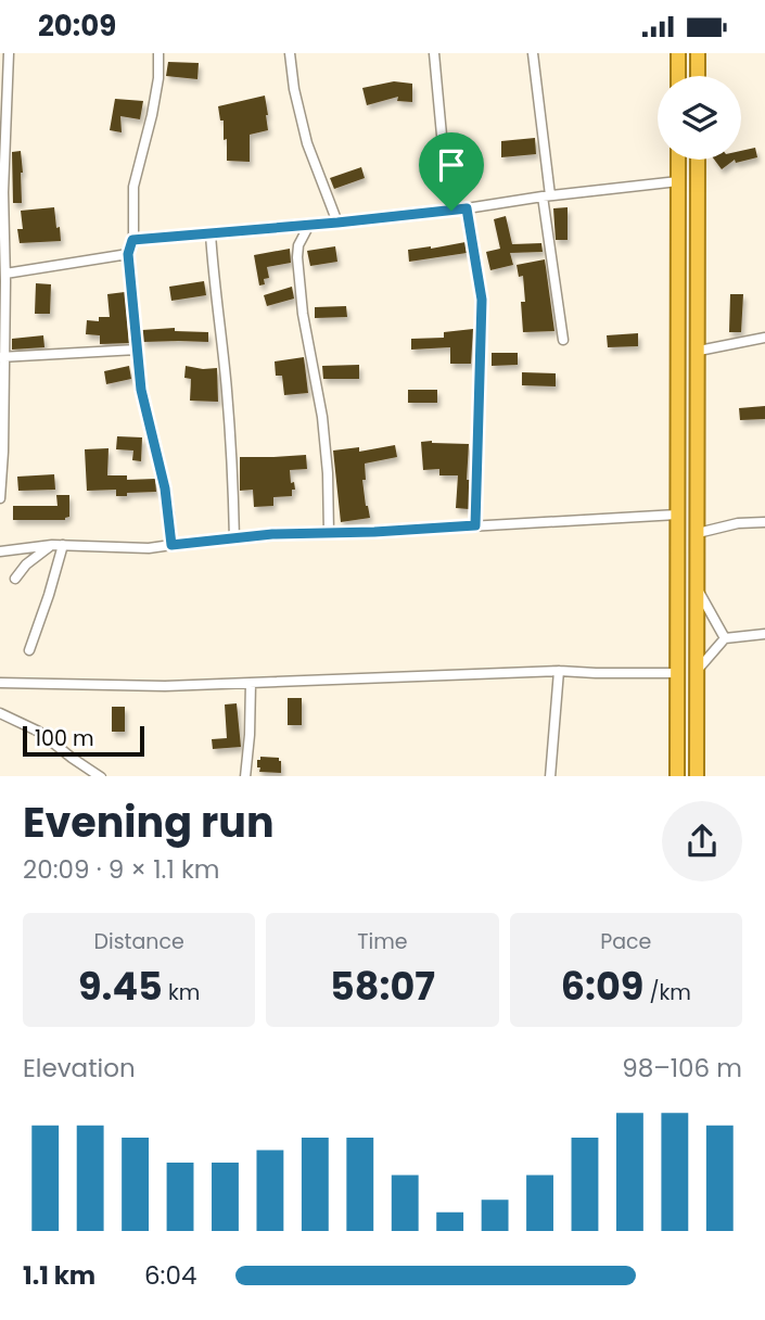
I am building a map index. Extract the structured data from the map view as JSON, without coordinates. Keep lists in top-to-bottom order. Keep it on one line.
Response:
{"scale_bar":"100 m","page":{"status":"20:09","scale":"100 m","heading":["Evening run","20:09 · 9 × 1.1 km"],"stats":[["Distance","9.45 km"],["Time","58:07"],["Pace","6:09 /km"]],"chart":["Elevation","98–106 m"],"list":[{"name":"1.1 km","note":"6:04"}]}}
